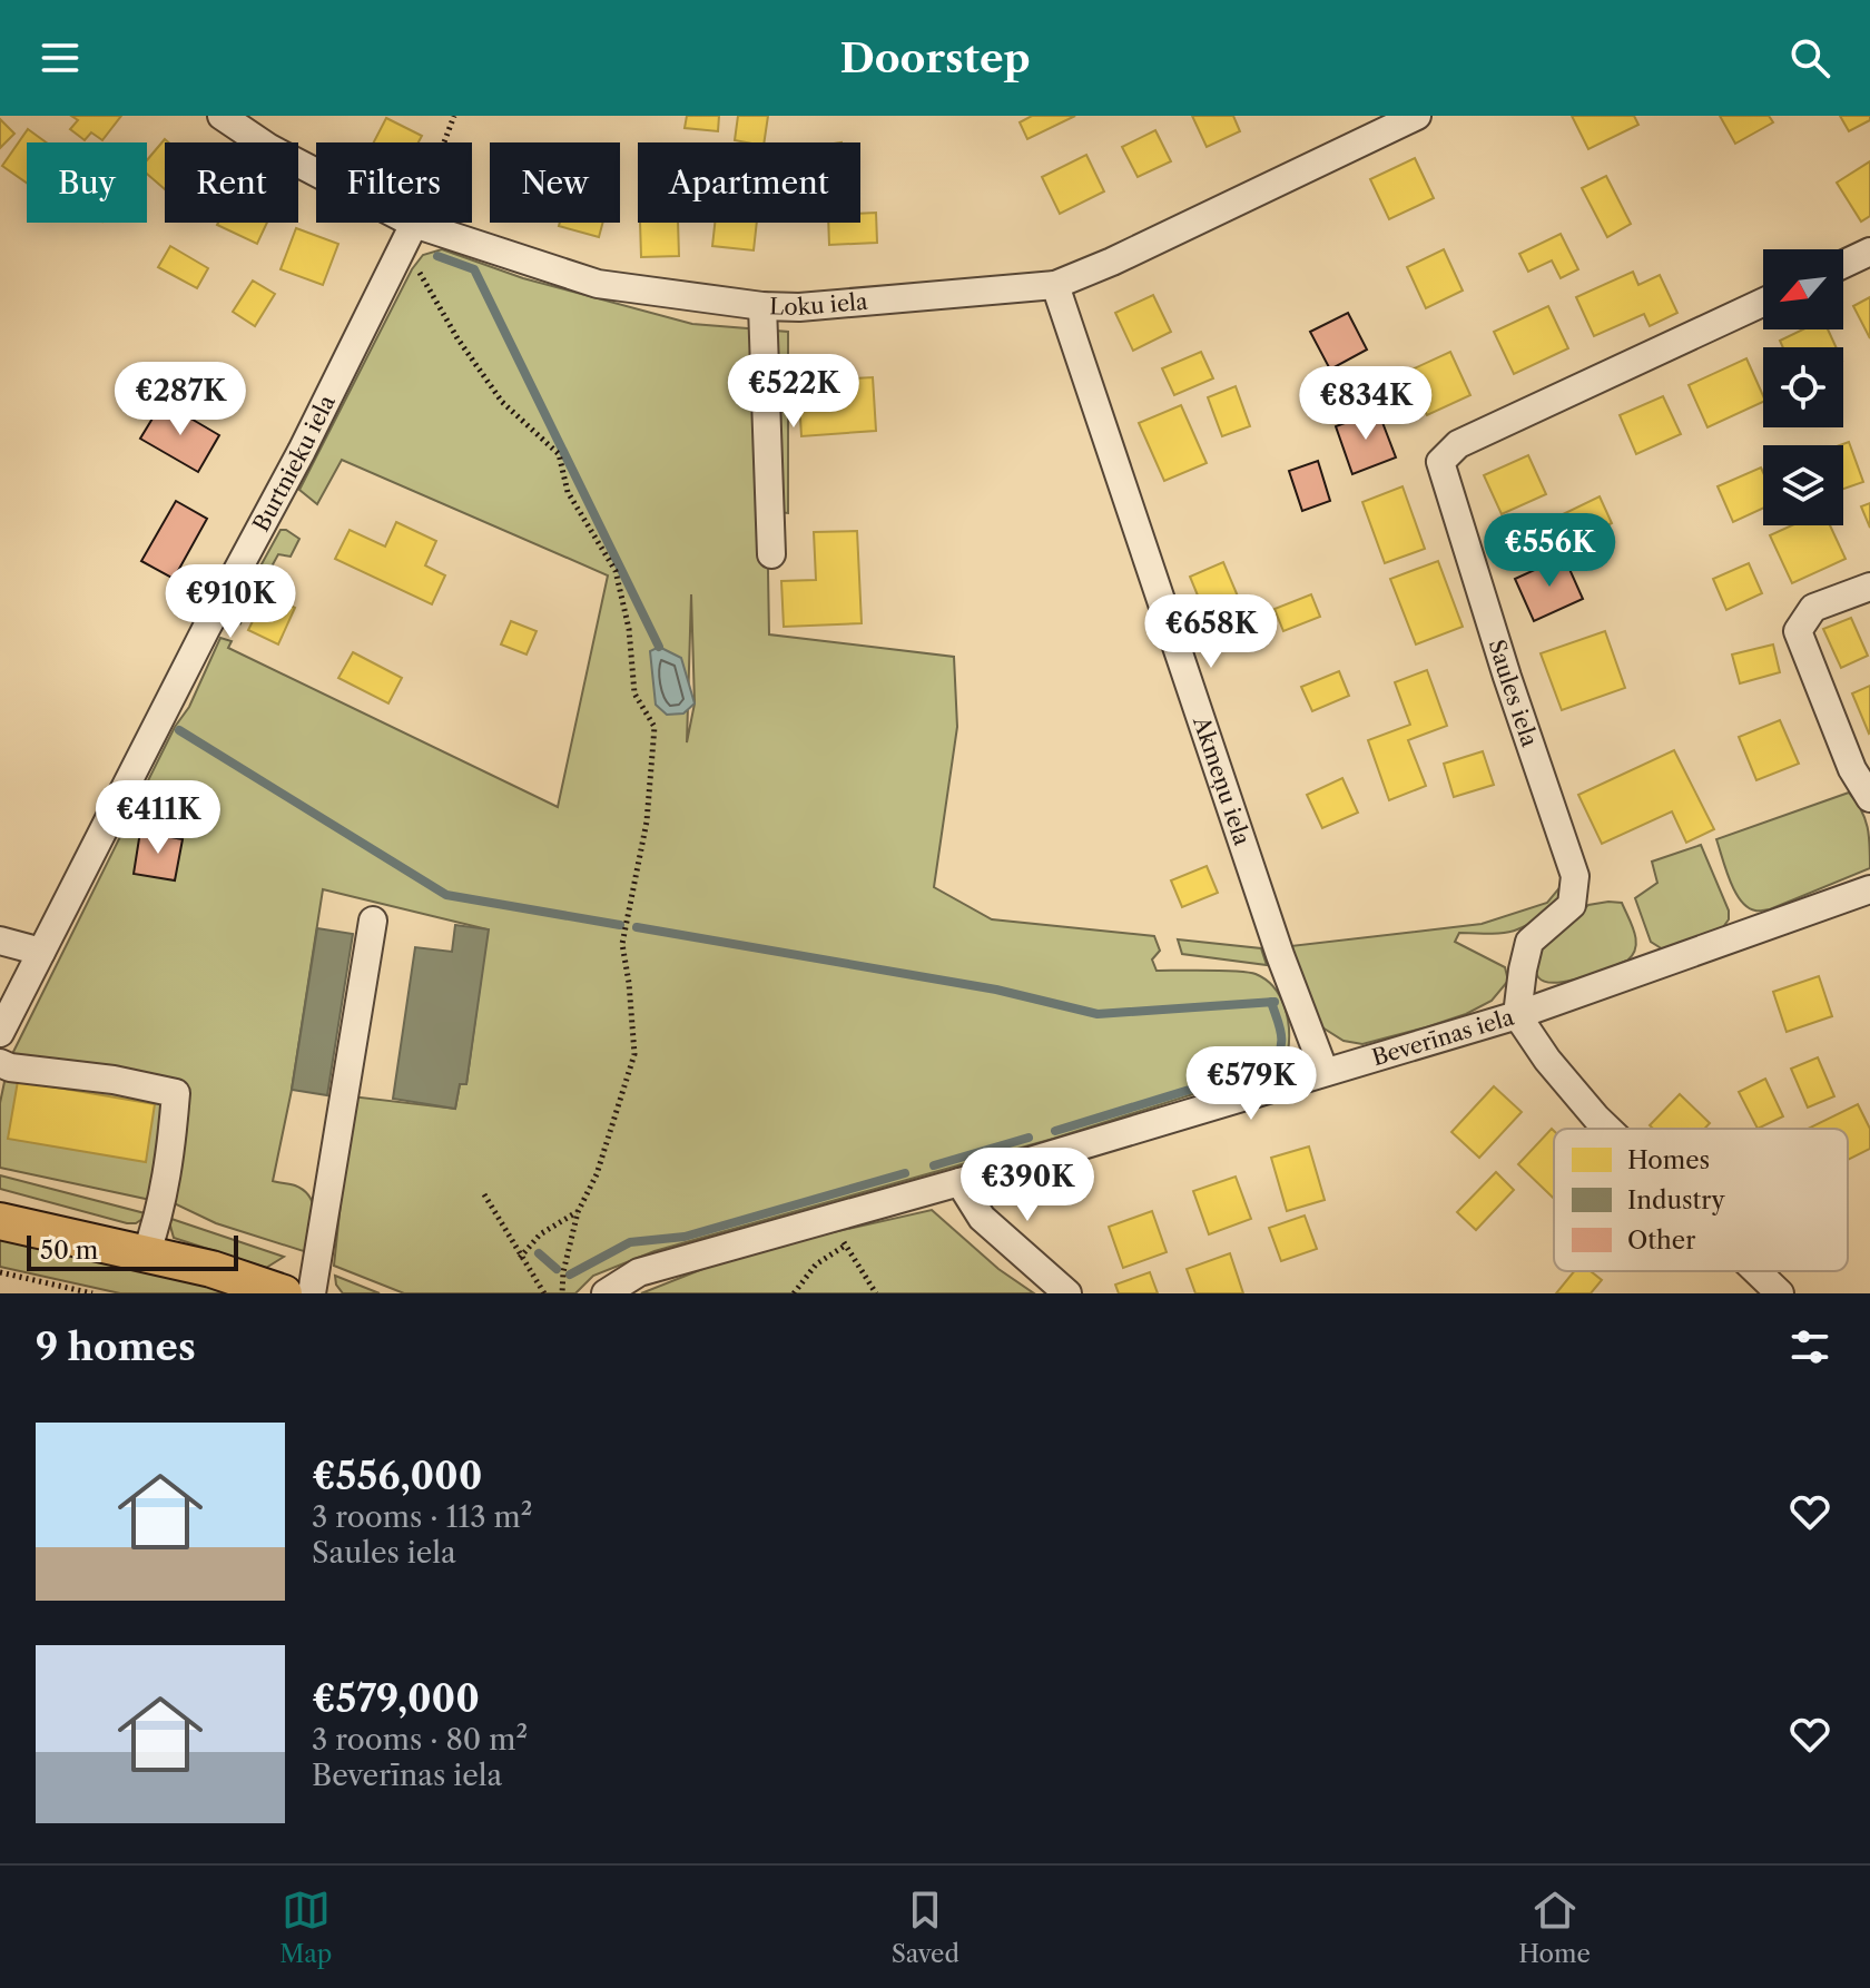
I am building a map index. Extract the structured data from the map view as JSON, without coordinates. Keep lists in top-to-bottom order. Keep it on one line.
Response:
{"streets":{"street":["Loku iela","Burtnieku iela","Saules iela","Akmeņu iela","Beverīnas iela"]},"crossings":[["Loku iela","Burtnieku iela"],["Loku iela","Akmeņu iela"],["Saules iela","Beverīnas iela"],["Akmeņu iela","Beverīnas iela"]],"legend":["Homes","Industry","Other"],"scale_bar":"50 m","north":"bottom left","page":{"header":"Doorstep","chip":["Buy","Rent","Filters","New","Apartment"],"price":["€522K","€287K","€834K","€556K","€910K","€658K","€411K","€579K","€390K"],"scale":"50 m","heading":"9 homes","list":[{"name":"€556,000","note":"3 rooms · 113 m² · Saules iela"},{"name":"€579,000","note":"3 rooms · 80 m² · Beverīnas iela"}],"tabs":["Map","Saved","Home"]}}
